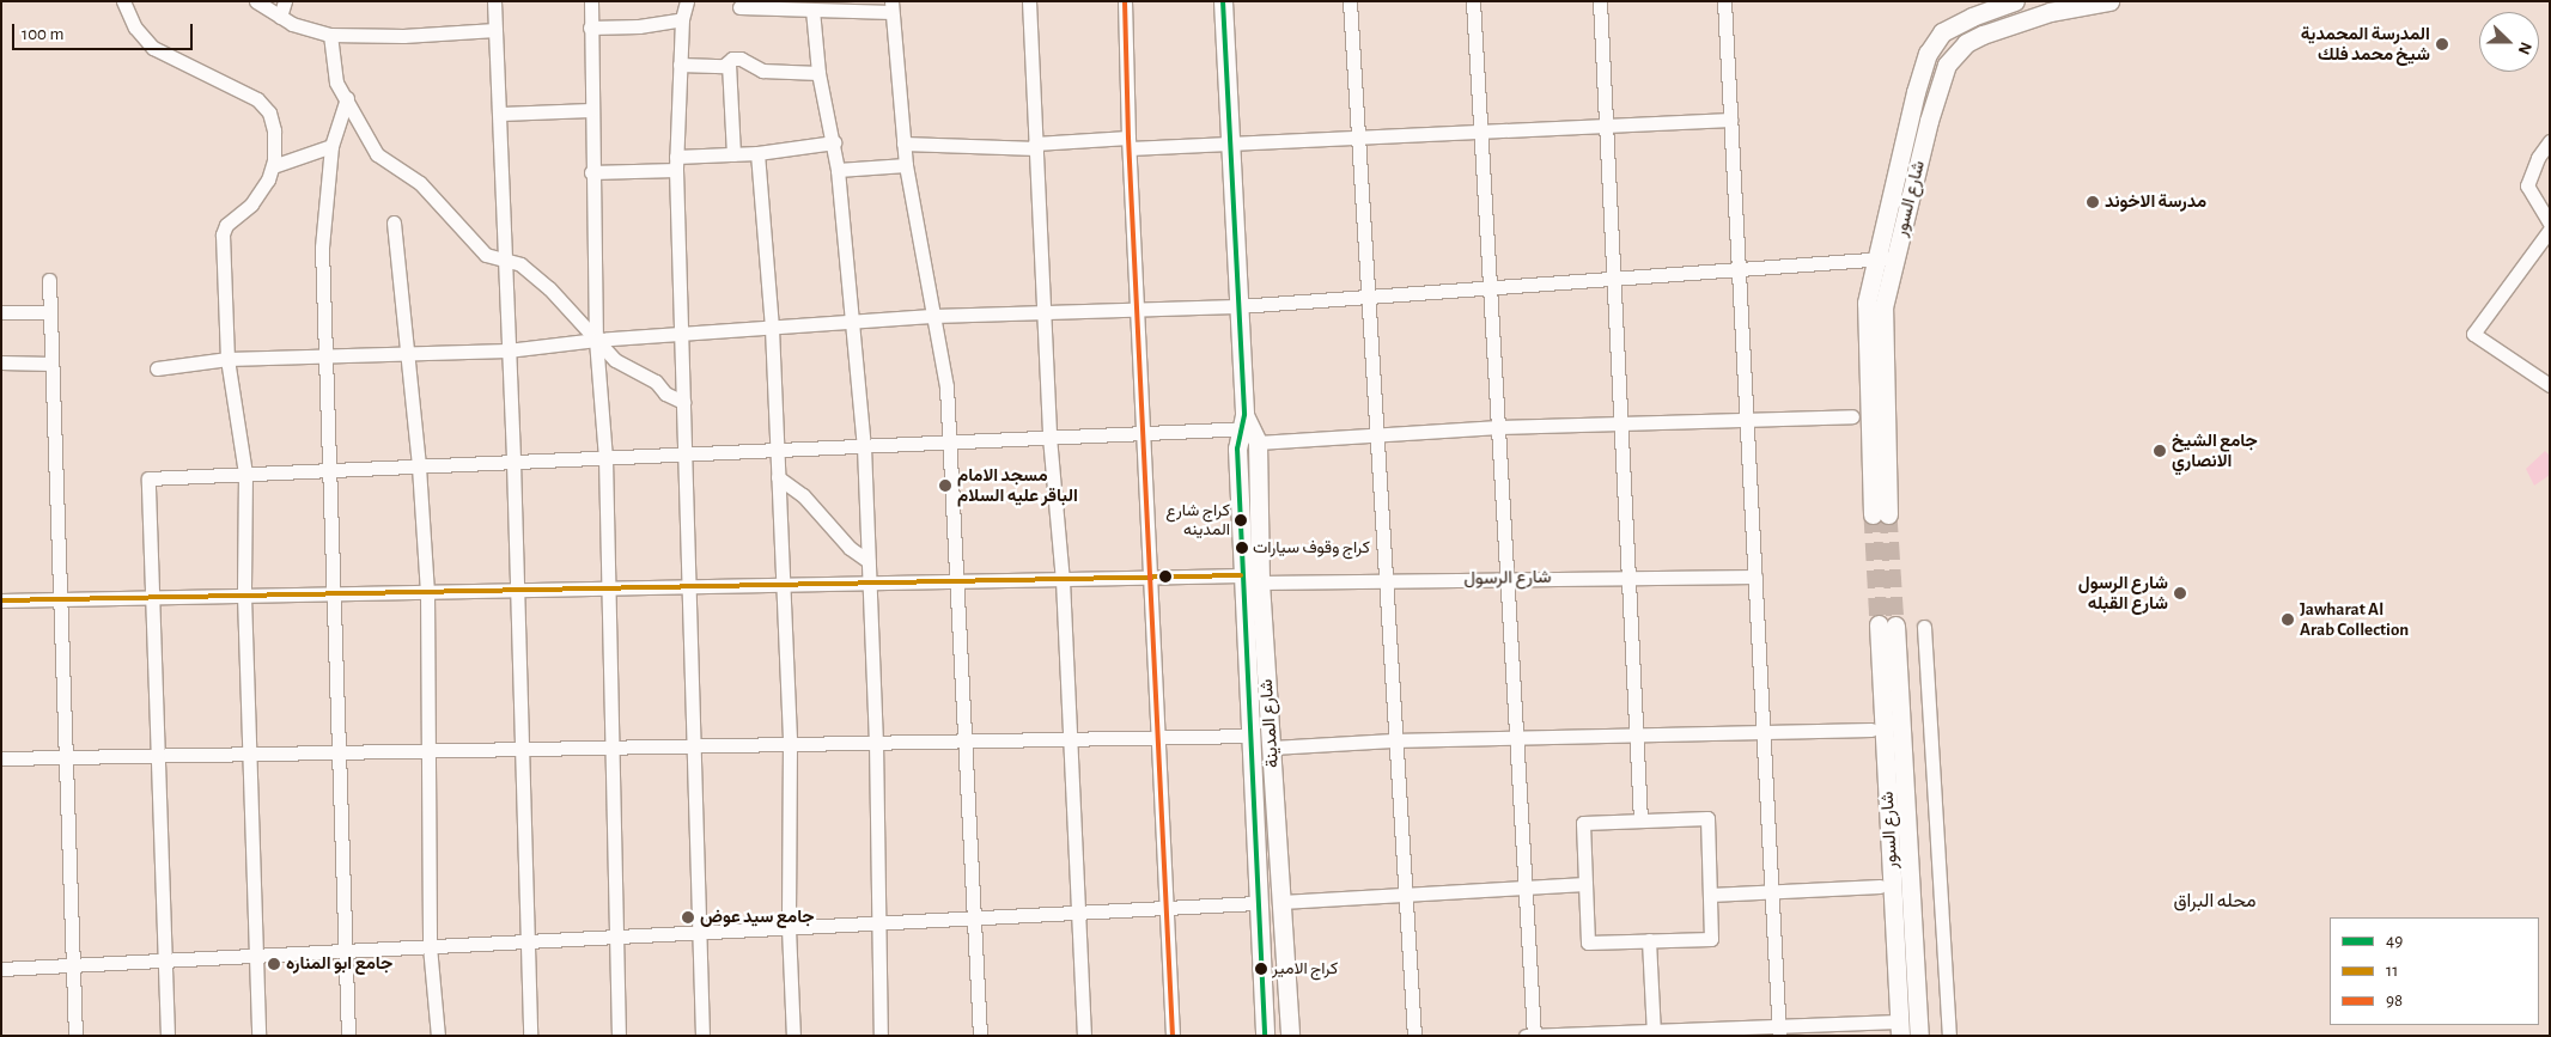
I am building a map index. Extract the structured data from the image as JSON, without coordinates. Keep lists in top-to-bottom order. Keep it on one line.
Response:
{"streets":{"main road":["شارع السور","شارع المدينة"],"street":["شارع الرسول"]},"crossings":[["شارع الرسول","شارع المدينة"]],"districts":["محله البراق"],"places":["المدرسة المحمدية شيخ محمد فلك","مدرسة الاخوند","جامع الشيخ الانصاري","مسجد الامام الباقر عليه السلام","كراج شارع المدينه","كراج وقوف سيارات","شارع الرسول شارع القبله","Jawharat Al Arab Collection","جامع سيد عوض","جامع ابو المناره","كراج الامير"],"lines":["transit line 49","transit line 98","transit line 11"],"legend":["49","11","98"],"scale_bar":"100 m","north":"right"}
